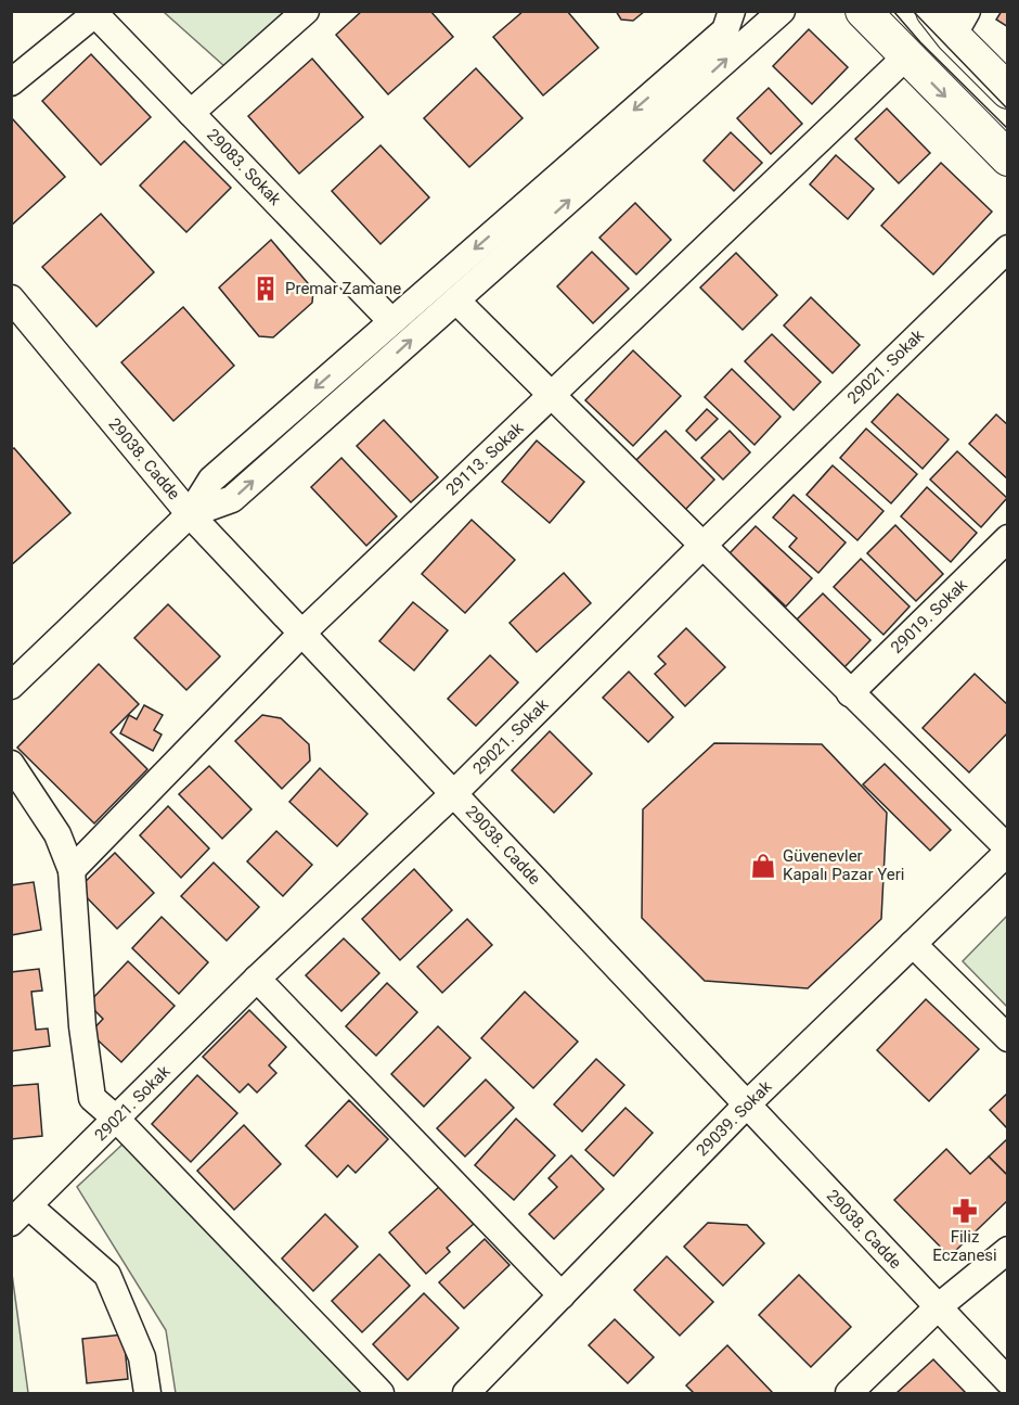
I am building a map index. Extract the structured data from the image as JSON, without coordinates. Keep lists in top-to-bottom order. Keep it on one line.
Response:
{"streets":{"street":["29083. Sokak","29021. Sokak","29038. Cadde","29113. Sokak","29019. Sokak","29039. Sokak"]},"crossings":[["29021. Sokak","29038. Cadde"],["29038. Cadde","29113. Sokak"],["29038. Cadde","29039. Sokak"]],"places":{"building":["Premar Zamane"],"shop":["Güvenevler Kapalı Pazar Yeri"],"pharmacy":["Filiz Eczanesi"]}}
